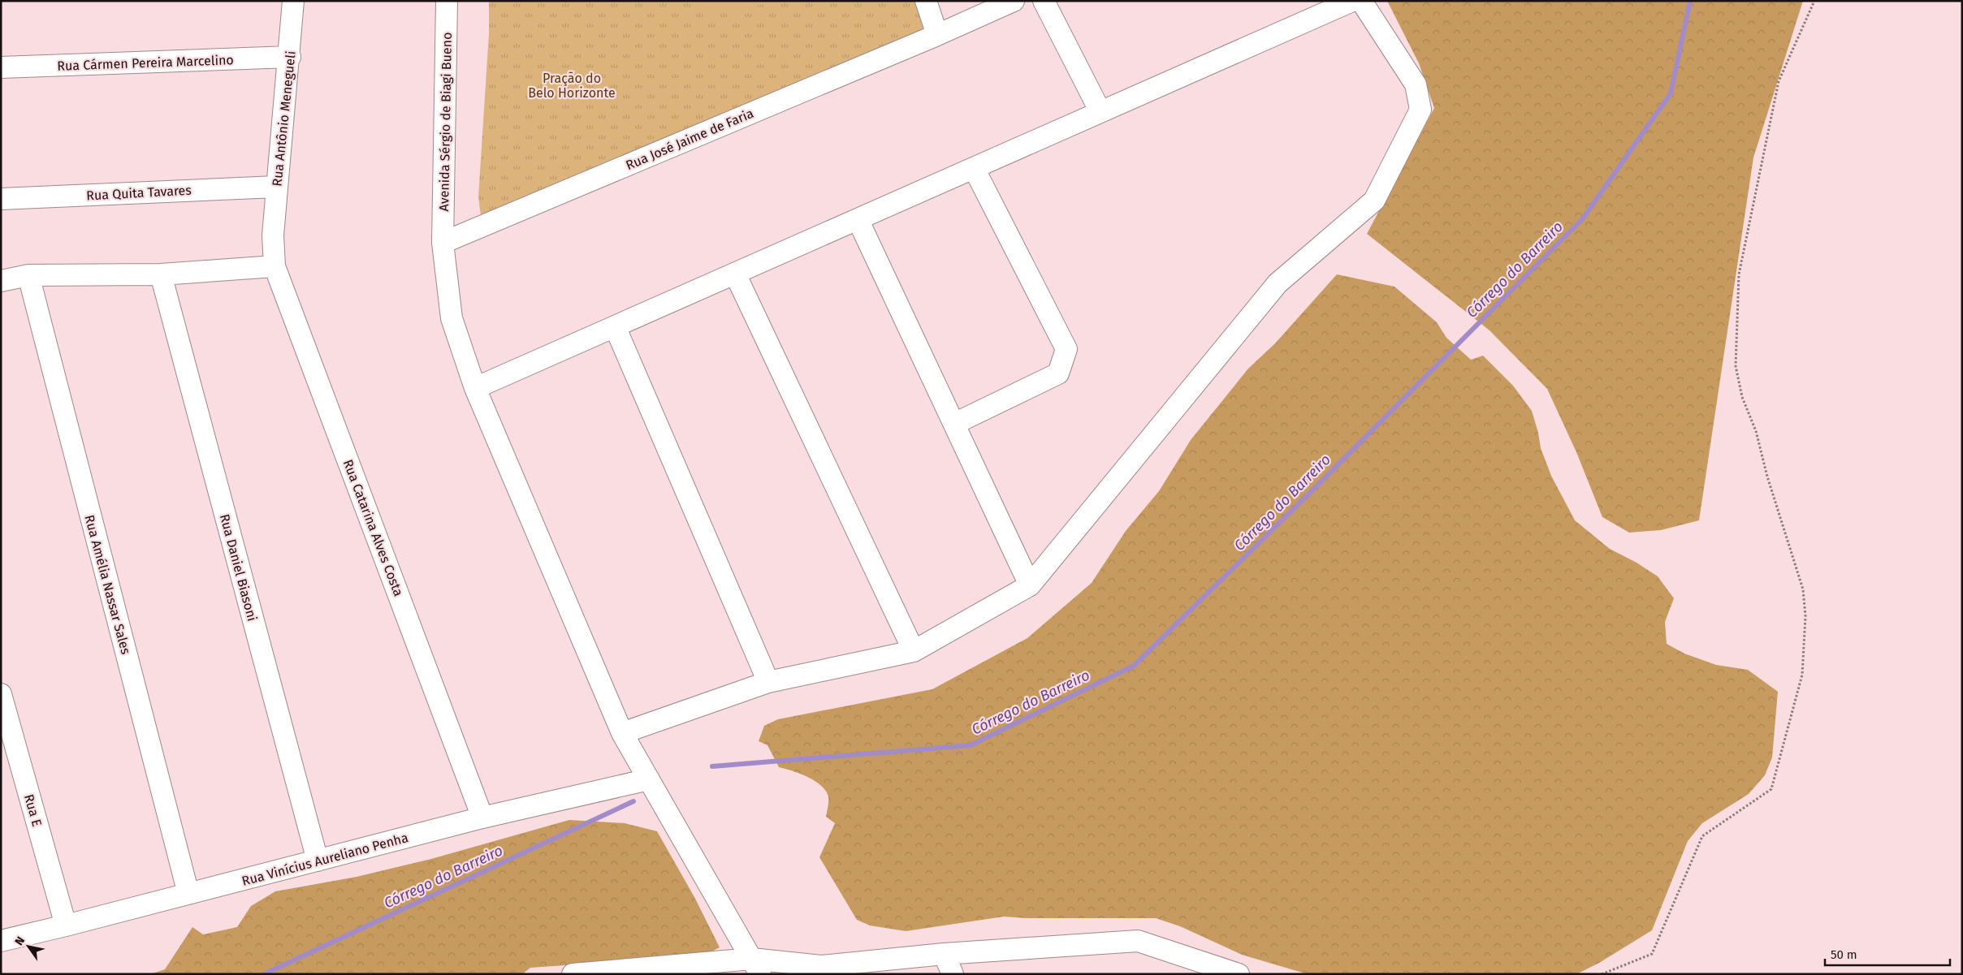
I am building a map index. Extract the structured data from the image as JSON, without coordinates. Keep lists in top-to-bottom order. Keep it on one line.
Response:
{"streets":{"street":["Rua Cármen Pereira Marcelino","Rua Antônio Menegueli","Avenida Sérgio de Biagi Bueno","Rua José Jaime de Faria","Rua Quita Tavares","Rua Catarina Alves Costa","Rua Daniel Biasoni","Rua Amélia Nassar Sales","Rua E","Rua Vinícius Aureliano Penha"]},"crossings":[["Rua Cármen Pereira Marcelino","Rua Antônio Menegueli"],["Rua Antônio Menegueli","Rua Quita Tavares"],["Rua Antônio Menegueli","Rua Catarina Alves Costa"],["Avenida Sérgio de Biagi Bueno","Rua José Jaime de Faria"],["Avenida Sérgio de Biagi Bueno","Rua Vinícius Aureliano Penha"],["Rua Catarina Alves Costa","Rua Vinícius Aureliano Penha"],["Rua Daniel Biasoni","Rua Vinícius Aureliano Penha"],["Rua Amélia Nassar Sales","Rua Vinícius Aureliano Penha"],["Rua E","Rua Vinícius Aureliano Penha"]],"water":["Córrego do Barreiro"],"parks":["Pração do Belo Horizonte"],"scale_bar":"50 m","north":"top left"}
